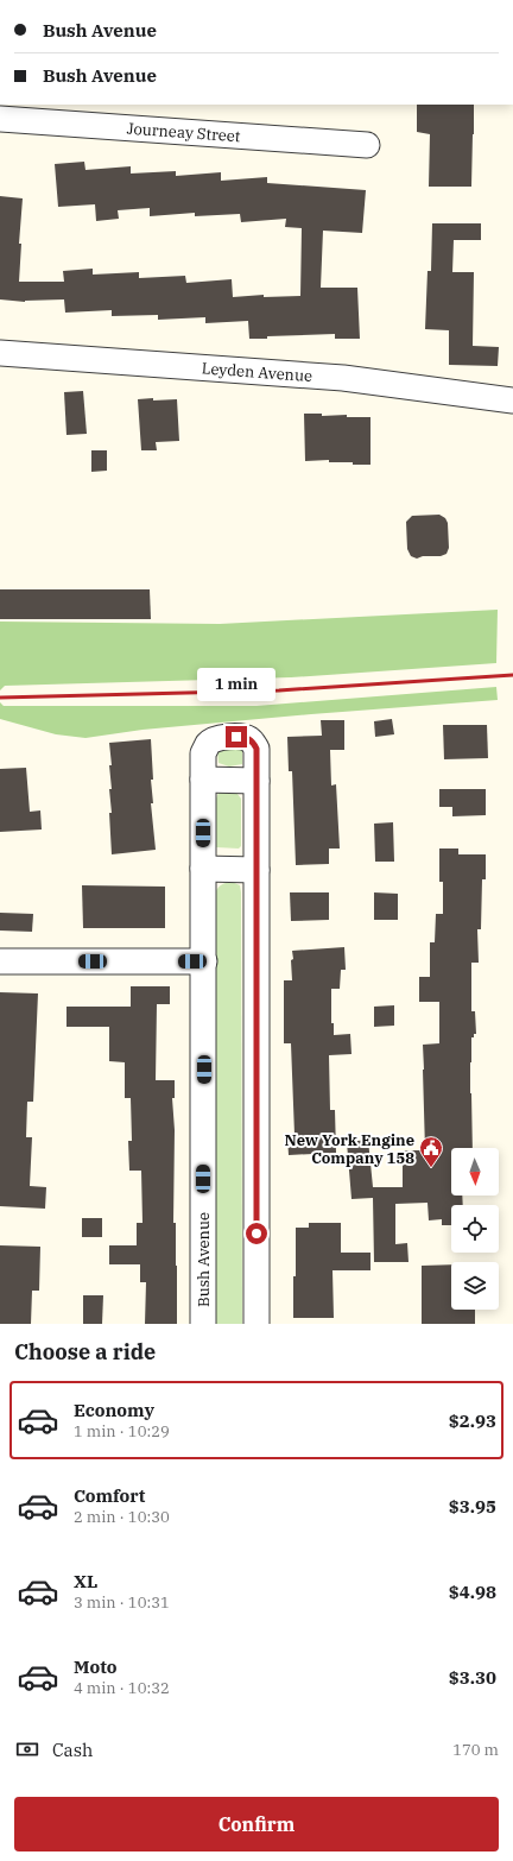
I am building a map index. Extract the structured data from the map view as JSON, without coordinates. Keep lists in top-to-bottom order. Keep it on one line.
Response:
{"streets":{"street":["Journeay Street","Leyden Avenue","Bush Avenue"]},"places":{"public building":["New York Engine Company 158"]},"north":"bottom","page":{"banner":["Bush Avenue","Bush Avenue"],"bubble":"1 min","heading":"Choose a ride","list":[{"name":"Economy","note":"1 min · 10:29","value":"$2.93"},{"name":"Comfort","note":"2 min · 10:30","value":"$3.95"},{"name":"XL","note":"3 min · 10:31","value":"$4.98"},{"name":"Moto","note":"4 min · 10:32","value":"$3.30"}],"pay":["Cash","170 m"],"buttons":"Confirm"}}
